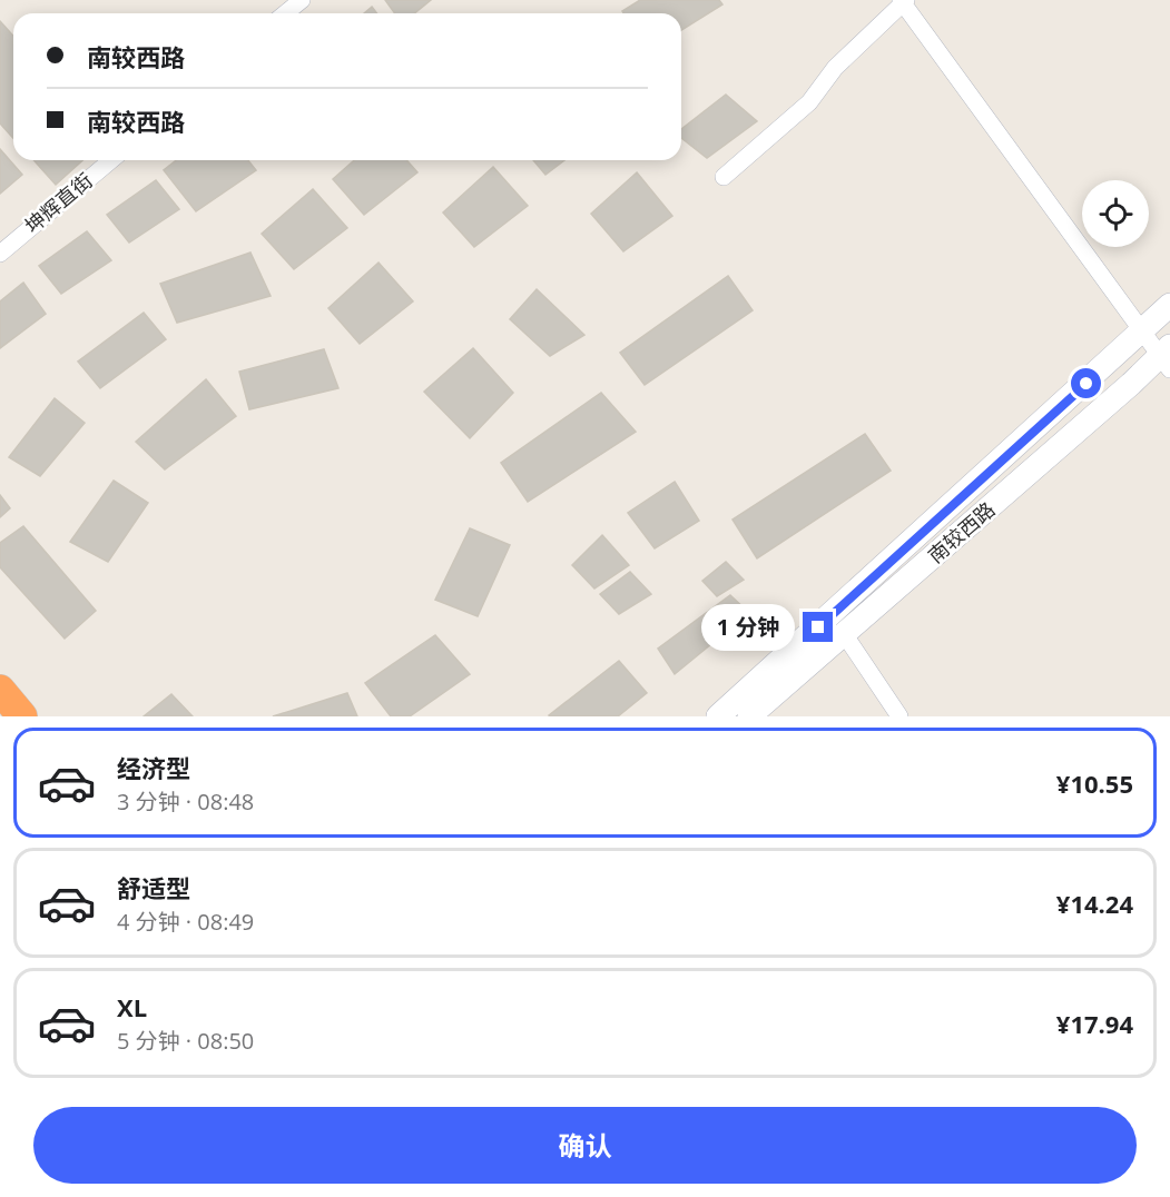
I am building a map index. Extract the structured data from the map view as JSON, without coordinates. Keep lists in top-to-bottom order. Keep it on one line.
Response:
{"streets":{"main road":["南较西路"],"street":["坤辉直街"]},"page":{"banner":["南较西路","南较西路"],"bubble":"1 分钟","list":[{"name":"经济型","note":"3 分钟 · 08:48","value":"¥10.55"},{"name":"舒适型","note":"4 分钟 · 08:49","value":"¥14.24"},{"name":"XL","note":"5 分钟 · 08:50","value":"¥17.94"}],"buttons":"确认"}}
